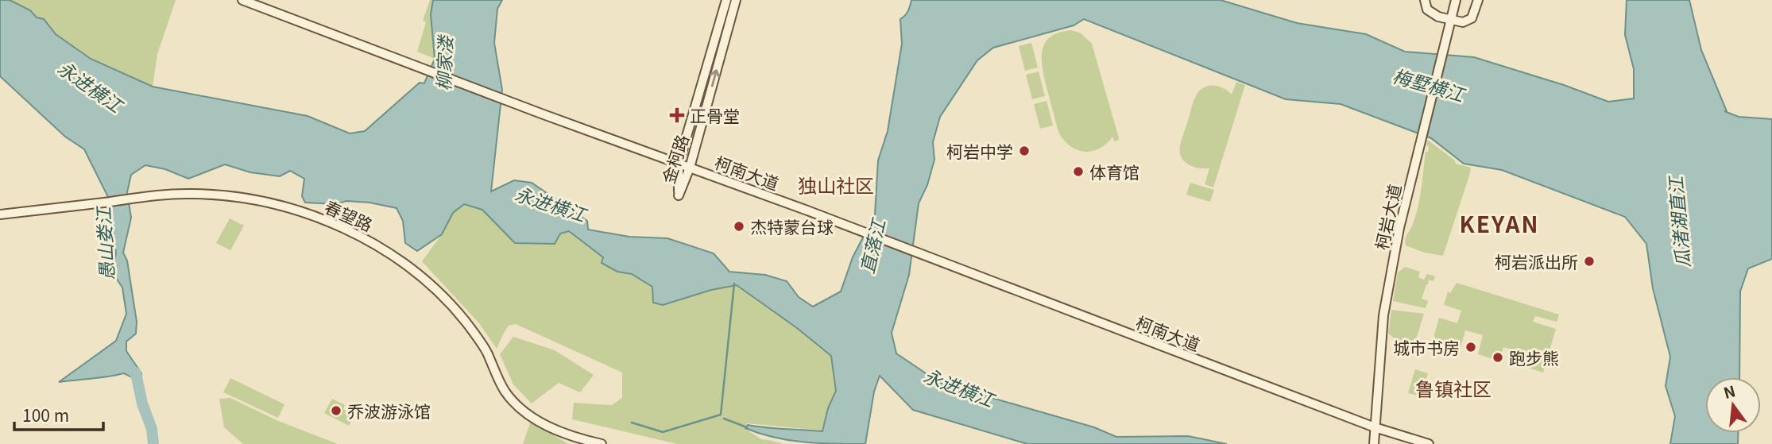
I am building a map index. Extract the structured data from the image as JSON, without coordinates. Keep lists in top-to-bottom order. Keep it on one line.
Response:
{"streets":{"main road":["金柯路","柯南大道","春望路","柯岩大道"]},"crossings":[["金柯路","柯南大道"],["柯南大道","柯岩大道"]],"districts":["独山社区","KEYAN","鲁镇社区"],"water":["柳家溇","梅墅横江","永进横江","瓜渚湖直江","愚山娄江","直落江"],"places":{"health":["正骨堂"],"other":["柯岩中学","体育馆","杰特蒙台球","柯岩派出所","城市书房","跑步熊","乔波游泳馆"]},"scale_bar":"100 m","north":"top"}
